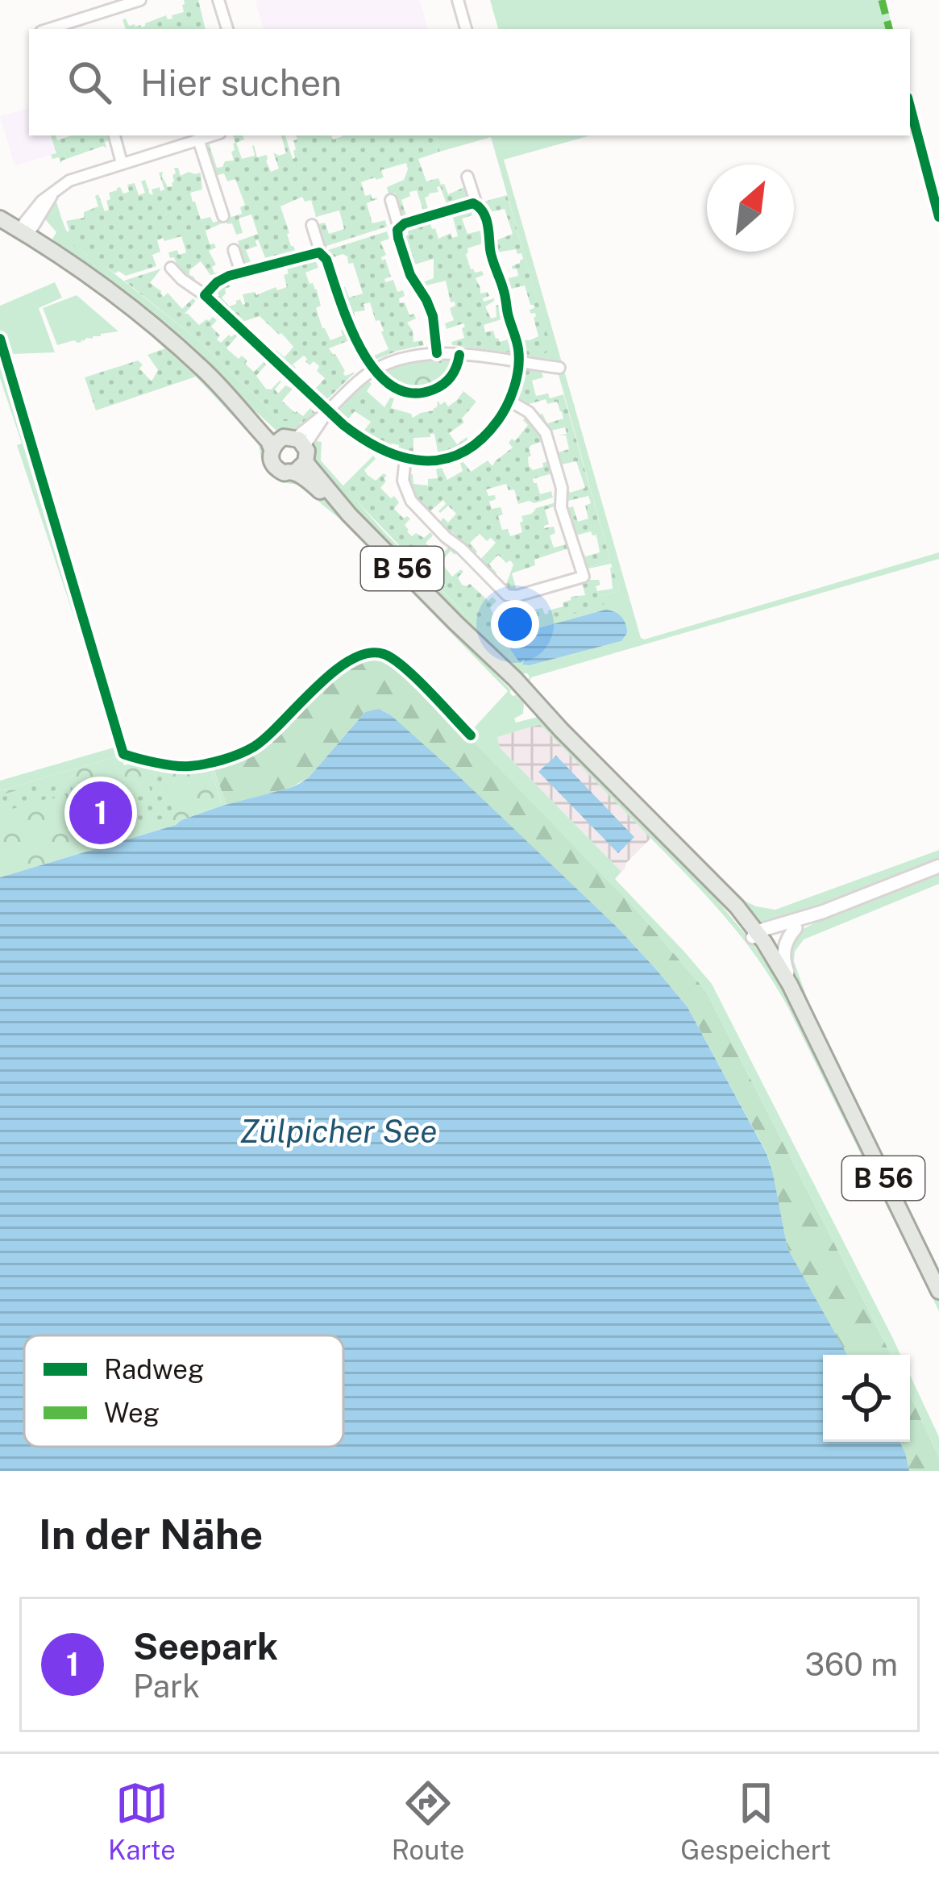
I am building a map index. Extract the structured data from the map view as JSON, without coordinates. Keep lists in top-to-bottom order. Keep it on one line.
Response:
{"streets":{"main road":["B 56"]},"water":["Zülpicher See"],"legend":["Radweg","Weg"],"north":"top right","page":{"search":"Hier suchen","pins":"1","heading":"In der Nähe","list":[{"mark":"1","name":"Seepark","note":"Park","value":"360 m"}],"nav":["Karte","Route","Gespeichert"]}}
